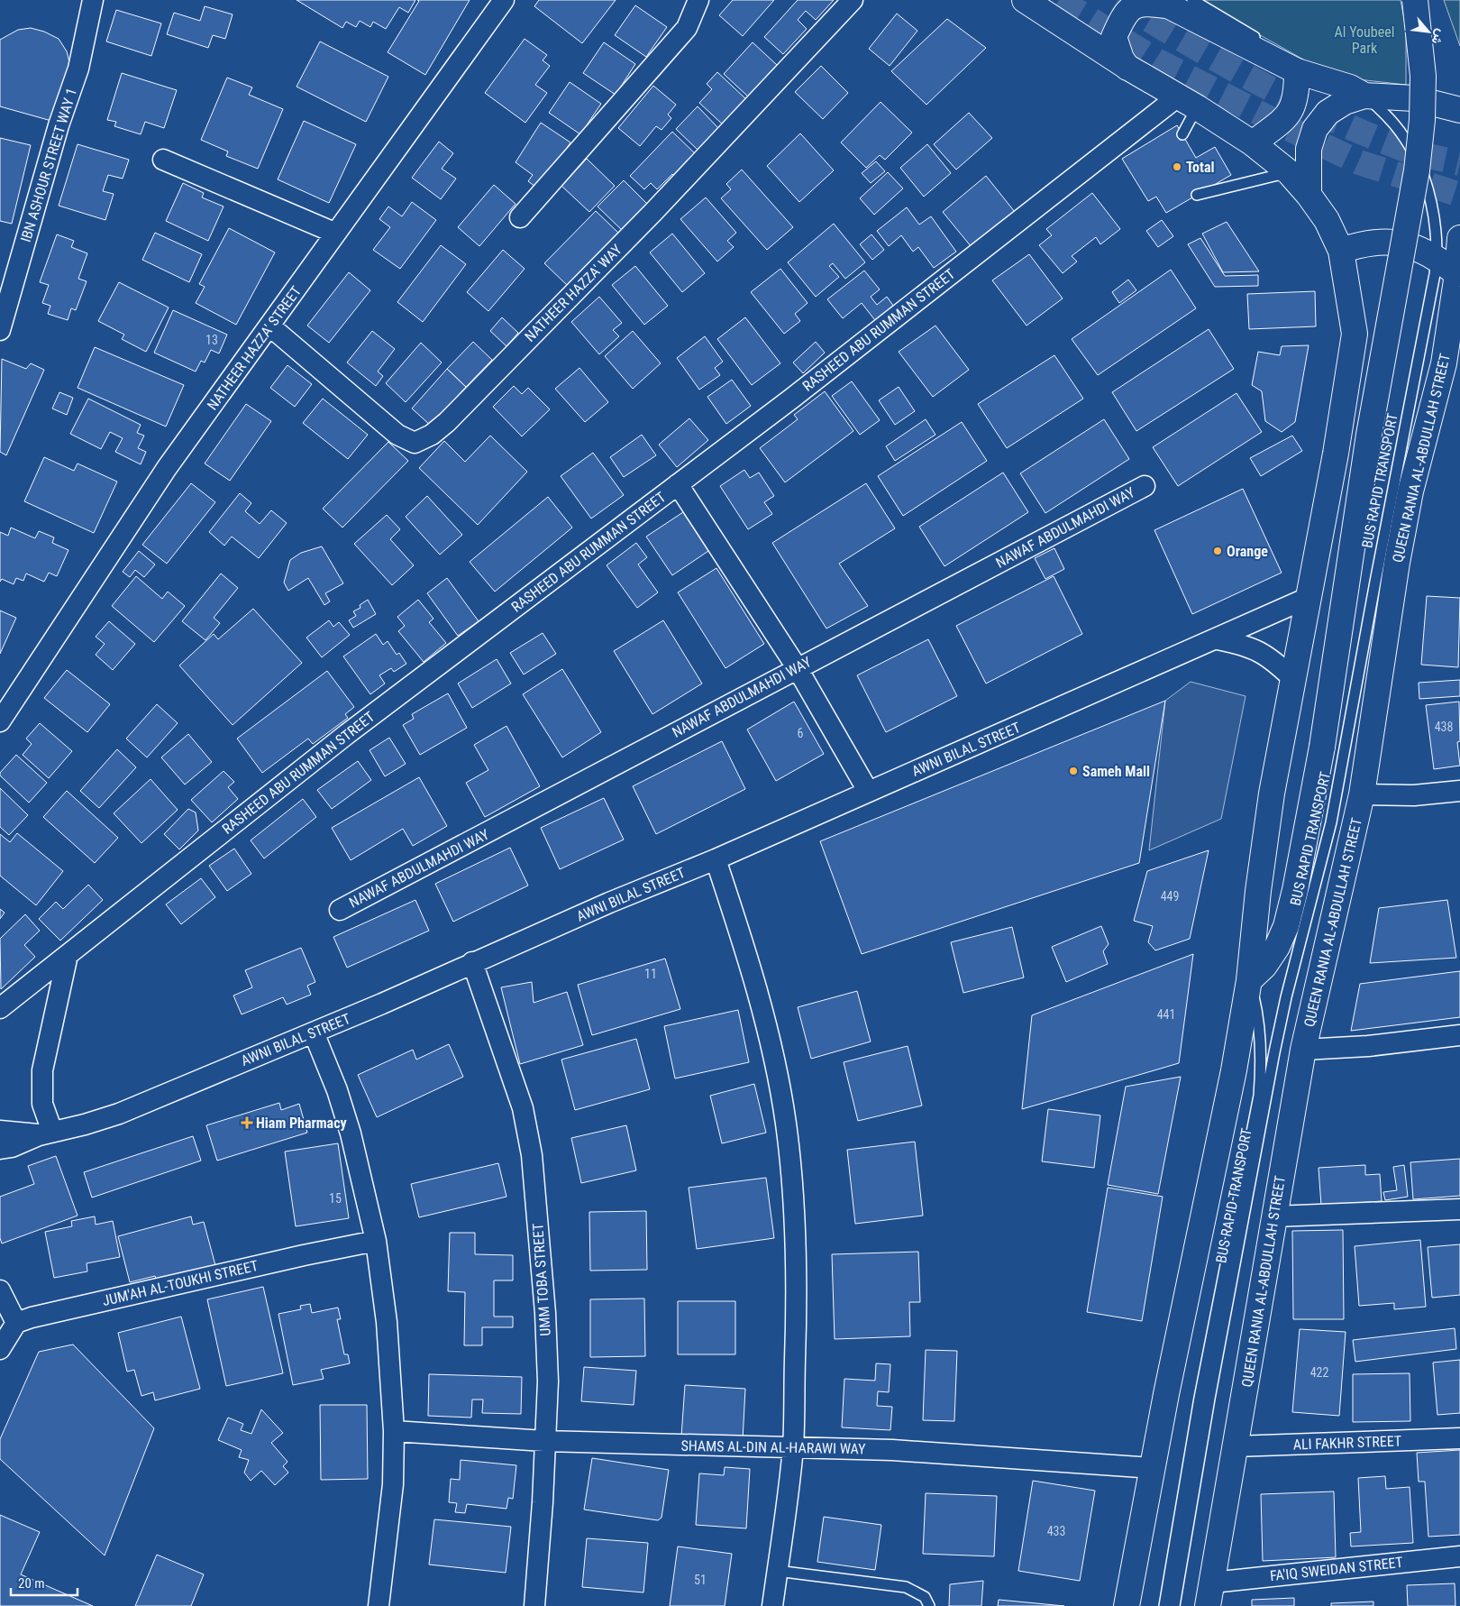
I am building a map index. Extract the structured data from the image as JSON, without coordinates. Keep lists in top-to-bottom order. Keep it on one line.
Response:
{"streets":{"main road":["QUEEN RANIA AL-ABDULLAH STREET"],"street":["IBN ASHOUR STREET WAY 1","NATHEER HAZZA' WAY","RASHEED ABU RUMMAN STREET","NATHEER HAZZA' STREET","NAWAF ABDULMAHDI WAY","AWNI BILAL STREET","UMM TOBA STREET","JUM'AH AL-TOUKHI STREET","ALI FAKHR STREET","SHAMS AL-DIN AL-HARAWI WAY","FA'IQ SWEIDAN STREET"],"lane":["BUS RAPID TRANSPORT"]},"crossings":[["NATHEER HAZZA' WAY","NATHEER HAZZA' STREET"],["QUEEN RANIA AL-ABDULLAH STREET","ALI FAKHR STREET"],["QUEEN RANIA AL-ABDULLAH STREET","FA'IQ SWEIDAN STREET"],["AWNI BILAL STREET","UMM TOBA STREET"],["UMM TOBA STREET","SHAMS AL-DIN AL-HARAWI WAY"]],"parks":["Al Youbeel Park"],"places":{"other":["Total","Orange","Sameh Mall"],"health":["Hiam Pharmacy"]},"house_numbers":["13","438","6","449","11","441","15","422","433","51"],"scale_bar":"20 m","north":"bottom right"}
